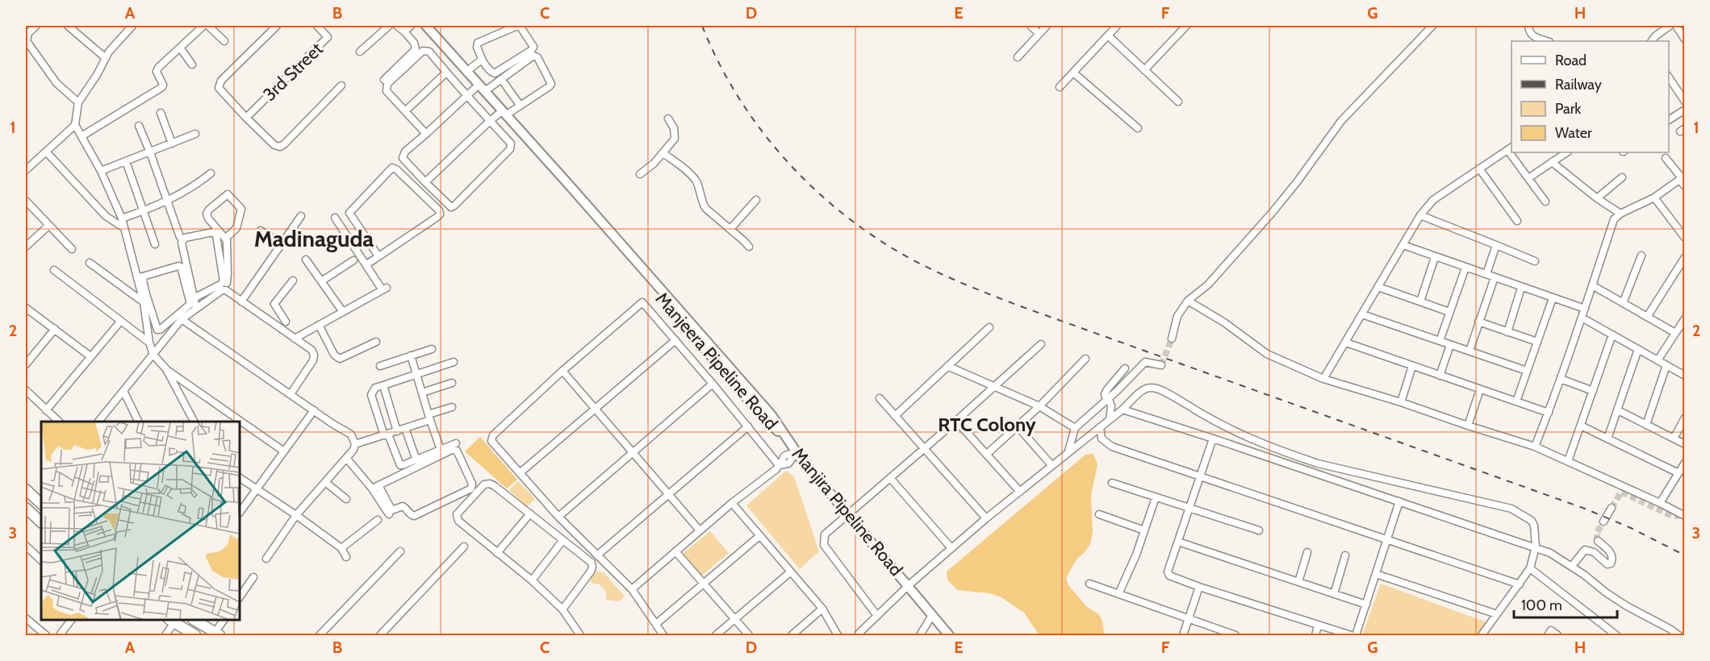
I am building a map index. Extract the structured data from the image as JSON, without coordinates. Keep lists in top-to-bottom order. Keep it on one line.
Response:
{"streets":{"main road":["Manjeera Pipeline Road","Manjira Pipeline Road"],"street":["3rd Street"]},"crossings":[["Manjeera Pipeline Road","Manjira Pipeline Road"]],"districts":["Madinaguda","RTC Colony"],"legend":["Road","Railway","Park","Water"],"scale_bar":"100 m","grid":{"columns":["A","B","C","D","E","F","G","H"],"rows":["1","2","3"]}}
